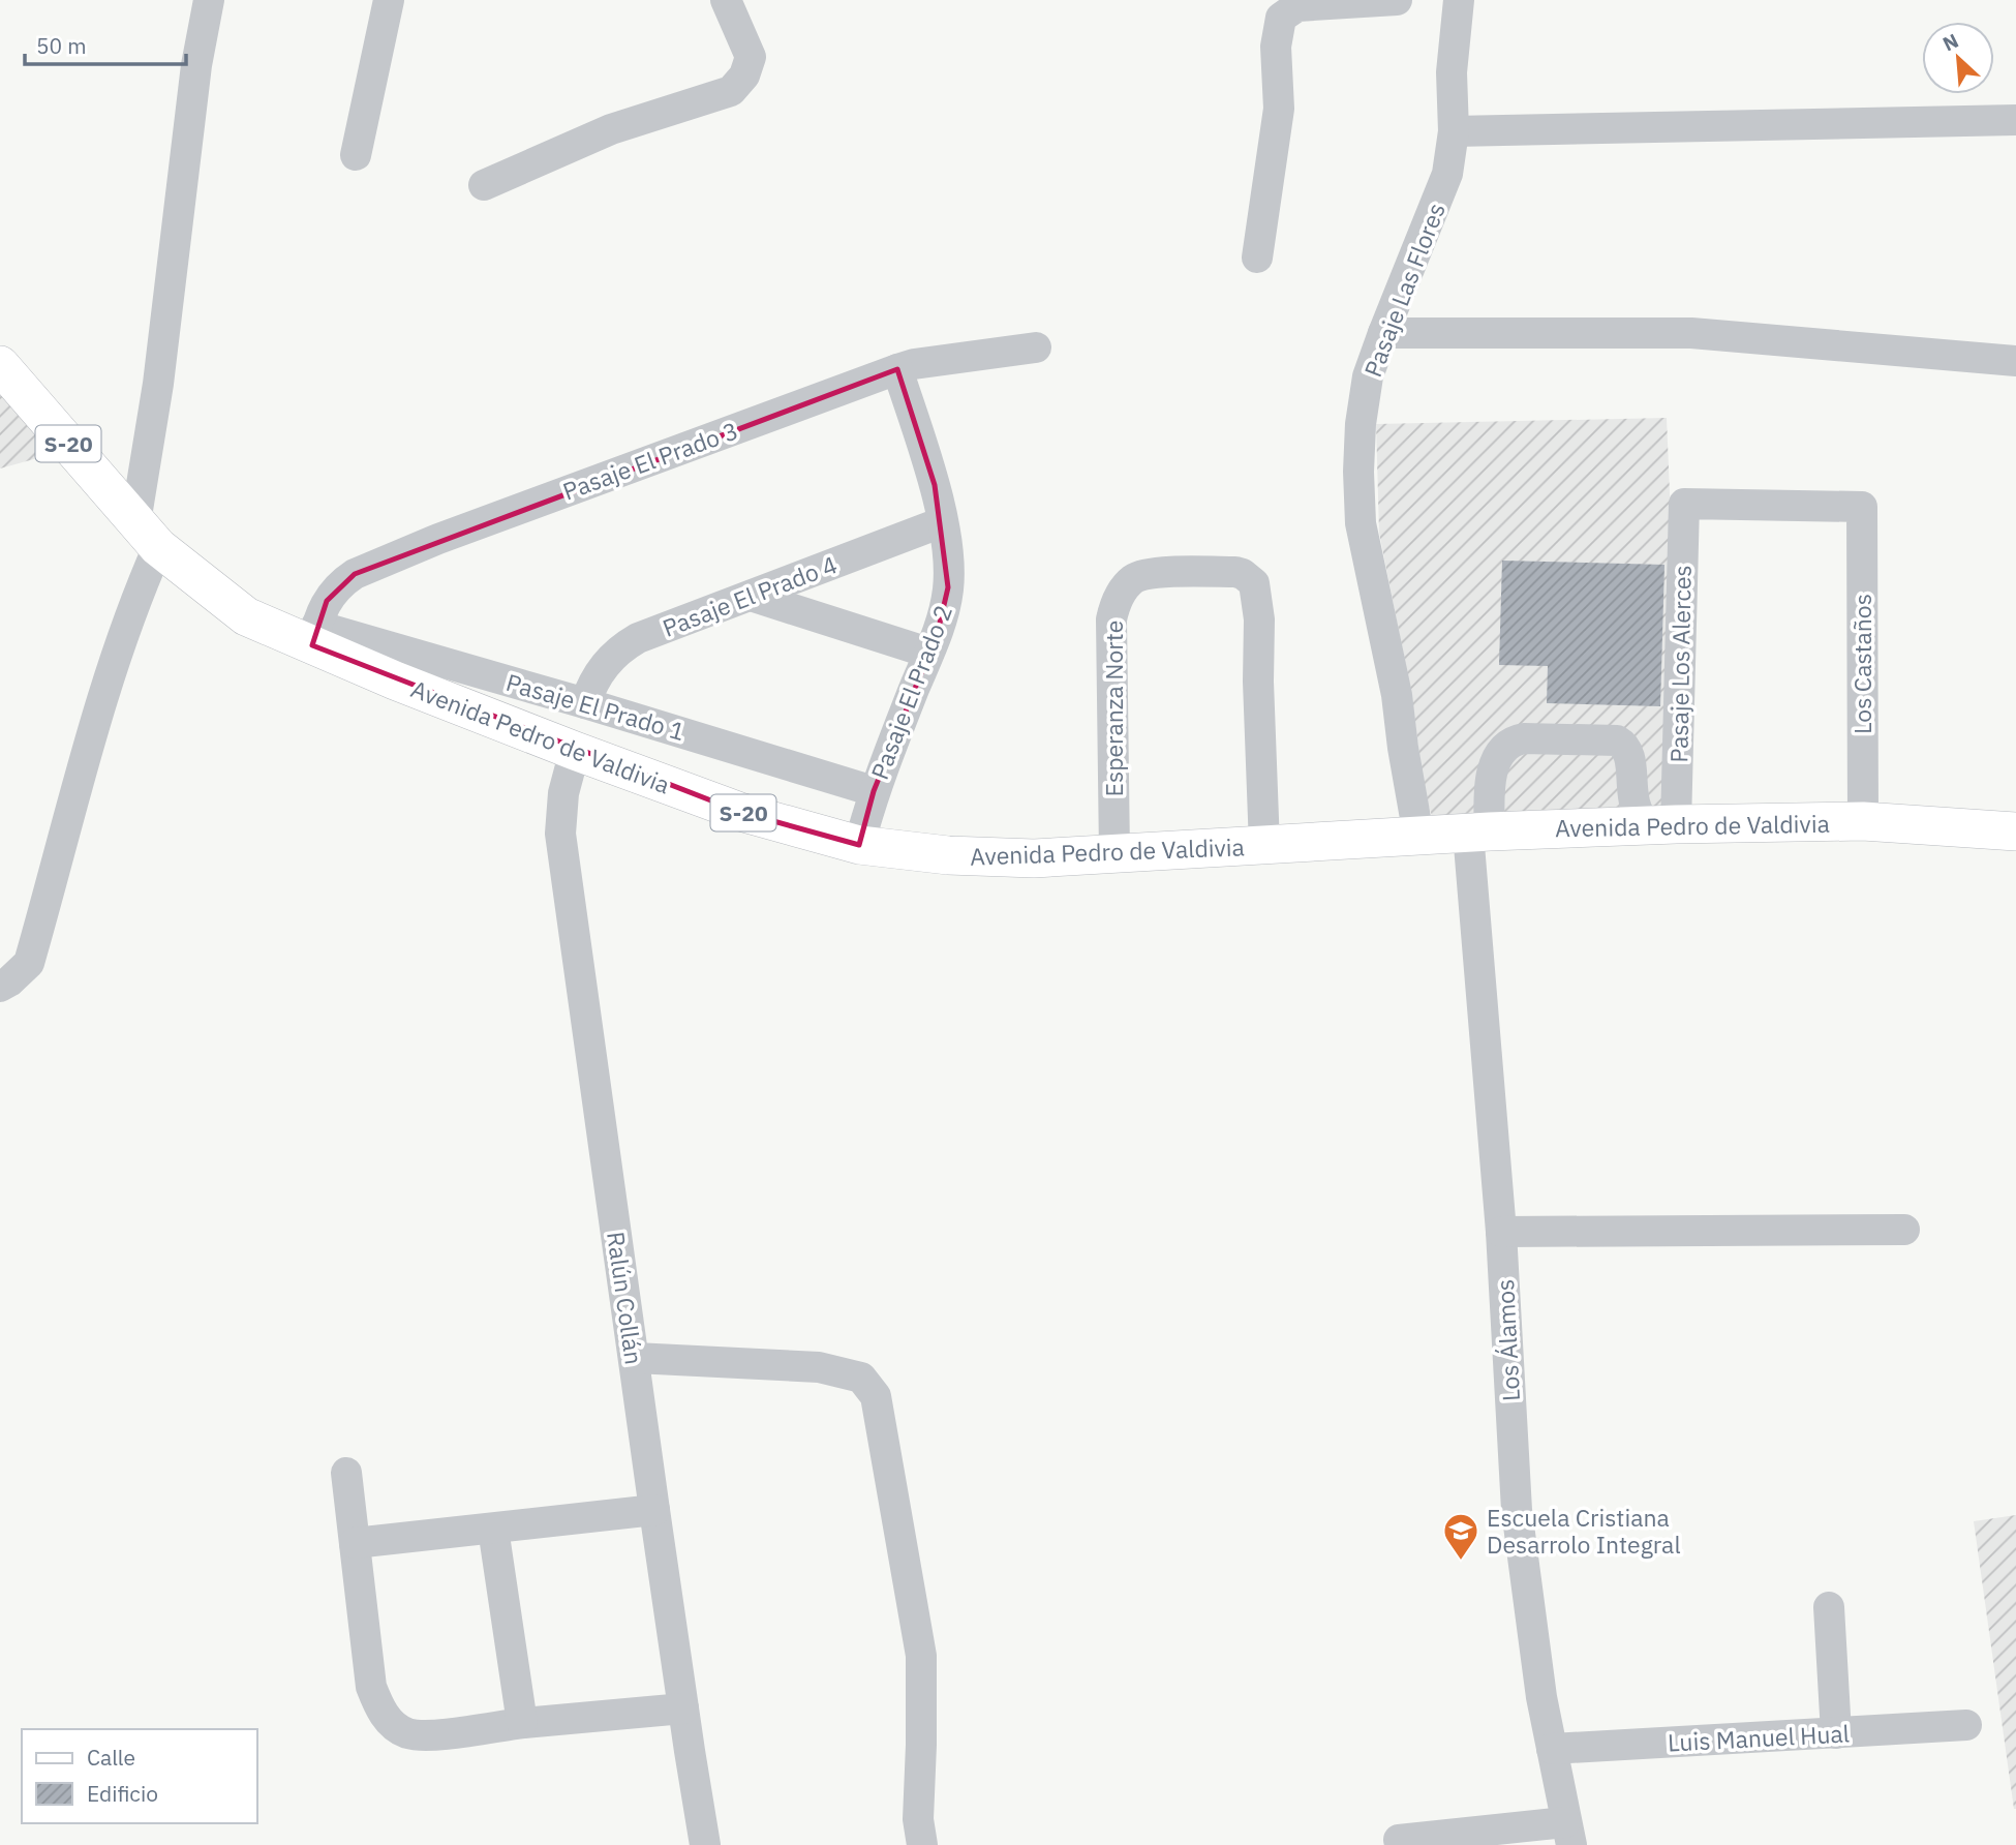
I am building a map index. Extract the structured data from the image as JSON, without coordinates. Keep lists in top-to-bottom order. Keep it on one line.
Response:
{"streets":{"main road":["S-20","Avenida Pedro de Valdivia"],"street":["Pasaje Las Flores","Pasaje El Prado 3","Pasaje El Prado 4","Pasaje Los Alerces","Los Castaños","Pasaje El Prado 2","Pasaje El Prado 1","Esperanza Norte","Ralún Collán","Los Álamos","Luis Manuel Hual"]},"crossings":[["Pasaje Las Flores","Avenida Pedro de Valdivia"],["Pasaje El Prado 3","Pasaje El Prado 2"],["Pasaje El Prado 3","Pasaje El Prado 1"],["Pasaje El Prado 3","Avenida Pedro de Valdivia"],["Pasaje El Prado 4","Pasaje El Prado 2"],["Pasaje El Prado 4","Pasaje El Prado 1"],["Pasaje Los Alerces","Los Castaños"],["Pasaje Los Alerces","Avenida Pedro de Valdivia"],["Pasaje Los Alerces","Los Álamos"],["Los Castaños","Avenida Pedro de Valdivia"],["Pasaje El Prado 2","Pasaje El Prado 1"],["Pasaje El Prado 2","Avenida Pedro de Valdivia"],["Pasaje El Prado 1","Avenida Pedro de Valdivia"],["Esperanza Norte","Avenida Pedro de Valdivia"],["Avenida Pedro de Valdivia","Ralún Collán"],["Avenida Pedro de Valdivia","Los Álamos"],["Los Álamos","Luis Manuel Hual"]],"places":{"school or university":["Escuela Cristiana Desarrolo Integral"]},"legend":["Calle","Edificio"],"scale_bar":"50 m","north":"top left"}
